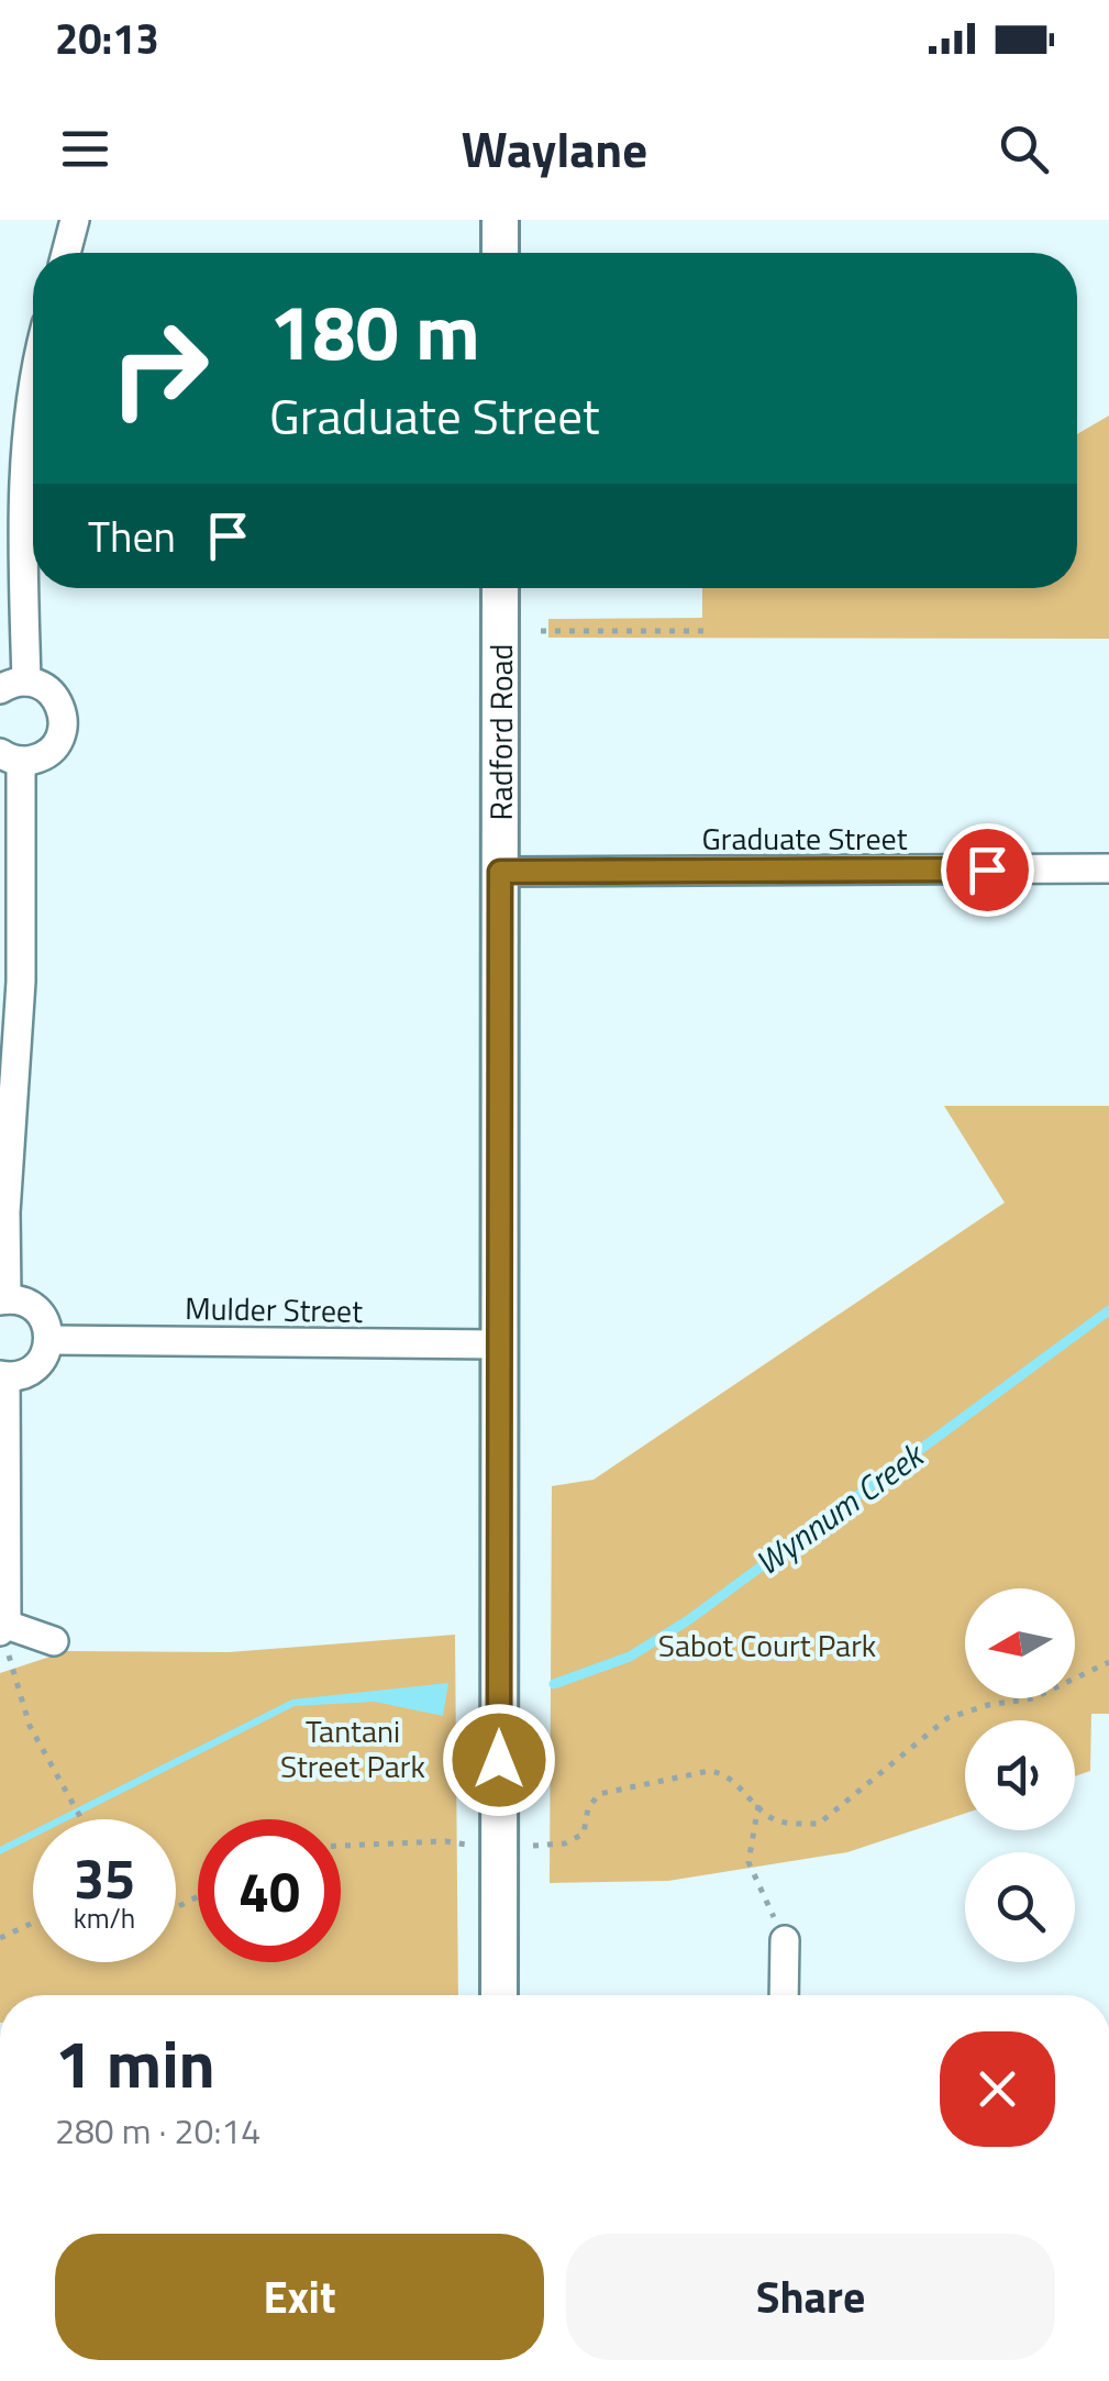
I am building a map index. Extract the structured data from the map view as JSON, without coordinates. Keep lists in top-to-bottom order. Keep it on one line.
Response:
{"streets":{"street":["Radford Road","Graduate Street","Mulder Street"]},"crossings":[["Radford Road","Graduate Street"],["Radford Road","Mulder Street"]],"water":["Wynnum Creek"],"parks":["Sabot Court Park","Tantani Street Park"],"north":"left","page":{"status":"20:13","header":"Waylane","turn":["180 m","Graduate Street"],"then":"Then","speed":"35 km/h","limit":"40","heading":["1 min","280 m · 20:14"],"buttons":["Exit","Share"]}}
